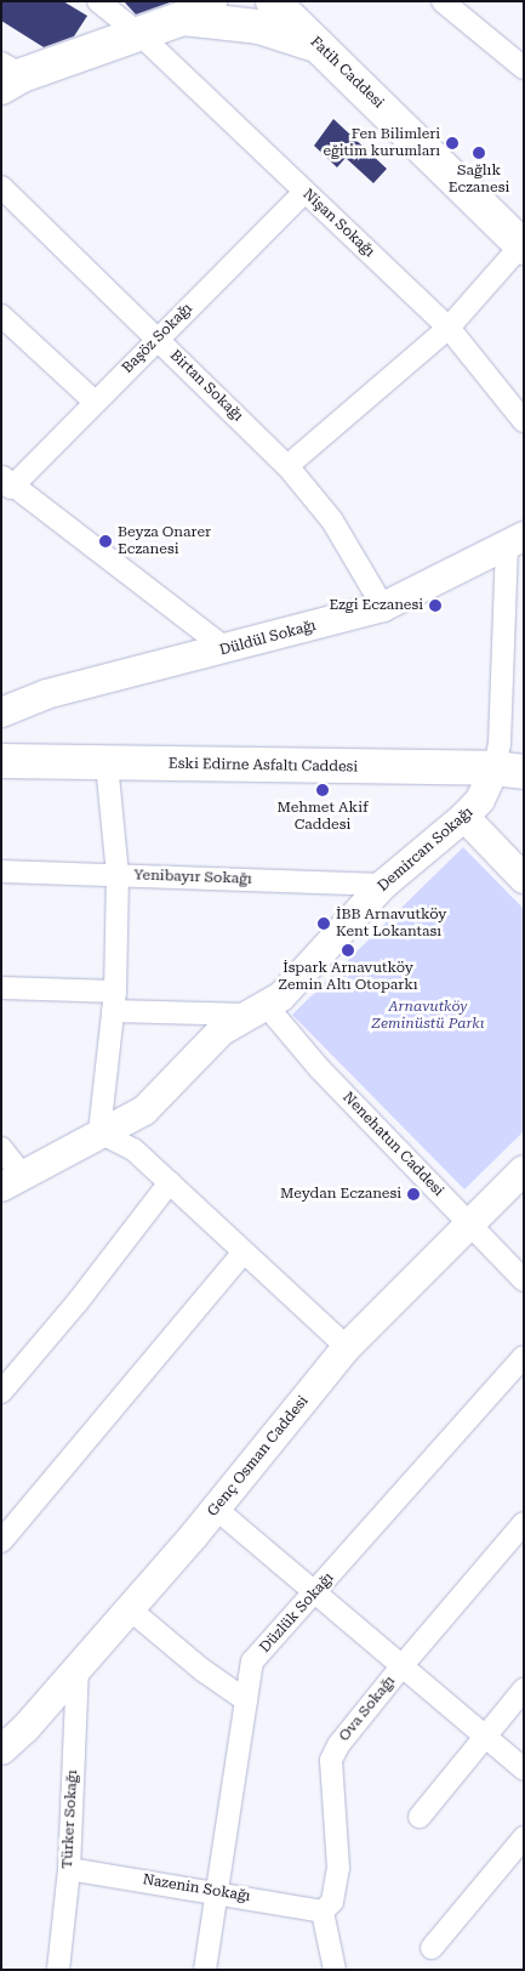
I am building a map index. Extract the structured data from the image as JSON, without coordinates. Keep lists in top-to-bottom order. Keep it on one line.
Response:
{"streets":{"main road":["Fatih Caddesi","Eski Edirne Asfaltı Caddesi"],"street":["Nişan Sokağı","Başöz Sokağı","Birtan Sokağı","Düldül Sokağı","Demircan Sokağı","Yenibayır Sokağı","Nenehatun Caddesi","Genç Osman Caddesi","Düzlük Sokağı","Ova Sokağı","Türker Sokağı","Nazenin Sokağı"]},"crossings":[["Nişan Sokağı","Başöz Sokağı"],["Başöz Sokağı","Birtan Sokağı"],["Birtan Sokağı","Düldül Sokağı"],["Düldül Sokağı","Demircan Sokağı"],["Eski Edirne Asfaltı Caddesi","Demircan Sokağı"],["Demircan Sokağı","Yenibayır Sokağı"],["Demircan Sokağı","Nenehatun Caddesi"],["Nenehatun Caddesi","Genç Osman Caddesi"],["Genç Osman Caddesi","Türker Sokağı"],["Düzlük Sokağı","Nazenin Sokağı"],["Ova Sokağı","Nazenin Sokağı"],["Türker Sokağı","Nazenin Sokağı"]],"parks":["Arnavutköy Zeminüstü Parkı"],"places":["Fen Bilimleri eğitim kurumları","Sağlık Eczanesi","Beyza Onarer Eczanesi","Ezgi Eczanesi","Mehmet Akif Caddesi","İBB Arnavutköy Kent Lokantası","İspark Arnavutköy Zemin Altı Otoparkı","Meydan Eczanesi"]}
